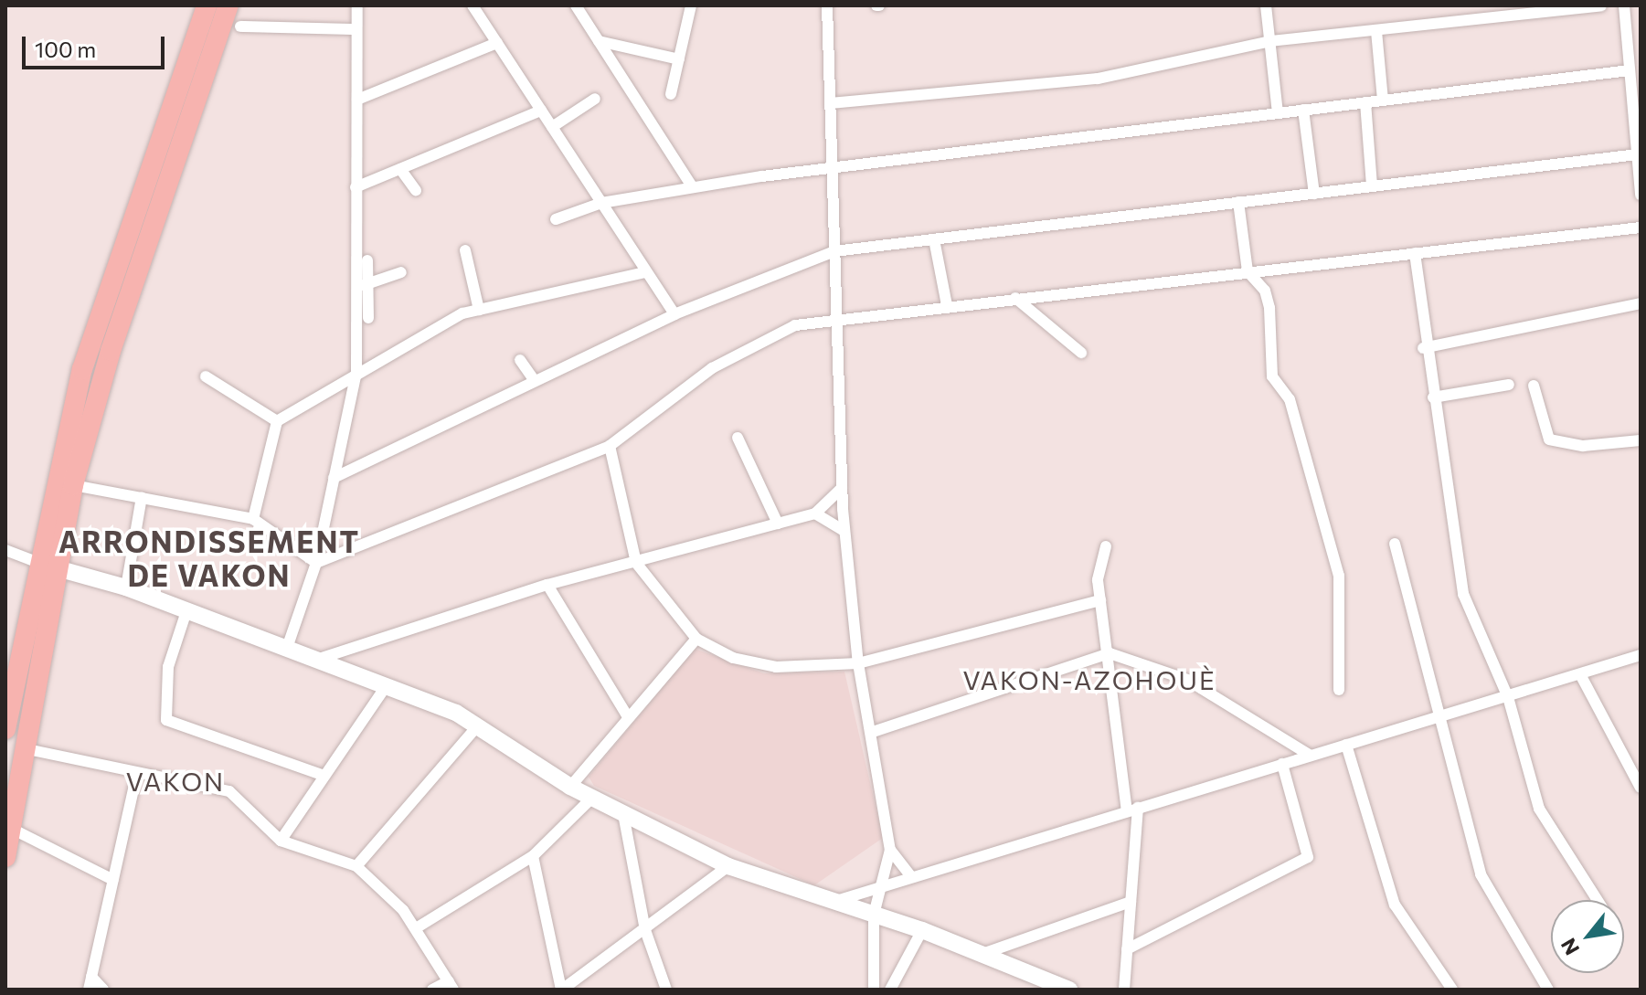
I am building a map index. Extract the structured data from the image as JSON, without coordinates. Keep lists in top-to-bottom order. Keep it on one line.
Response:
{"districts":["ARRONDISSEMENT DE VAKON","VAKON-AZOHOUÈ","VAKON"],"scale_bar":"100 m","north":"bottom left"}
